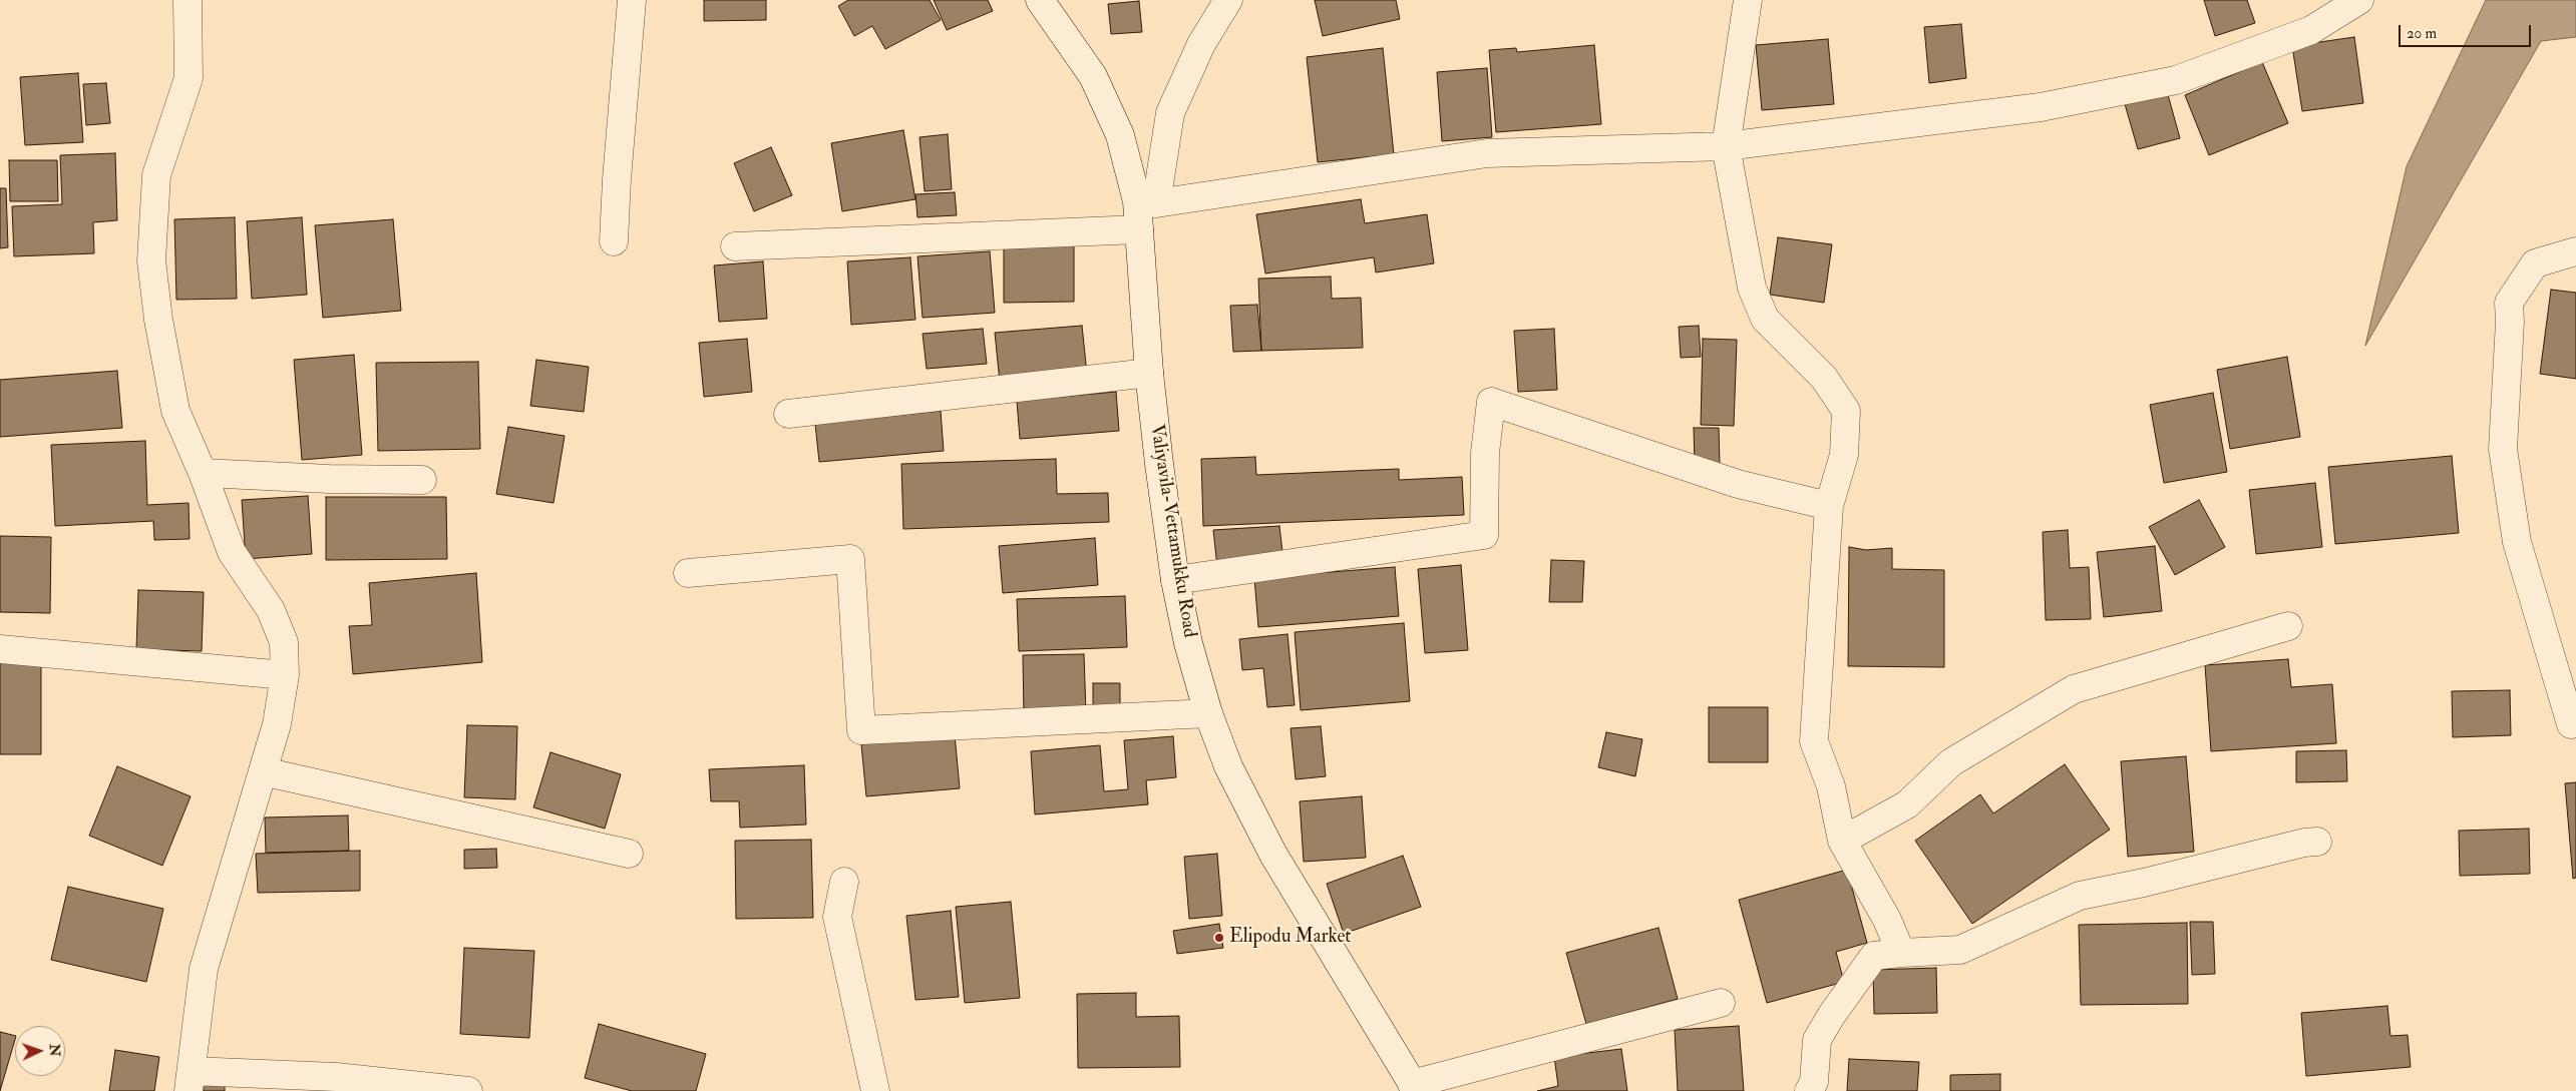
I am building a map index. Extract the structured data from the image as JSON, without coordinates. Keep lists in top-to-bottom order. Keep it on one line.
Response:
{"streets":{"street":["Valiyavila-Vettamukku Road"]},"places":["Elipodu Market"],"scale_bar":"20 m","north":"right"}
